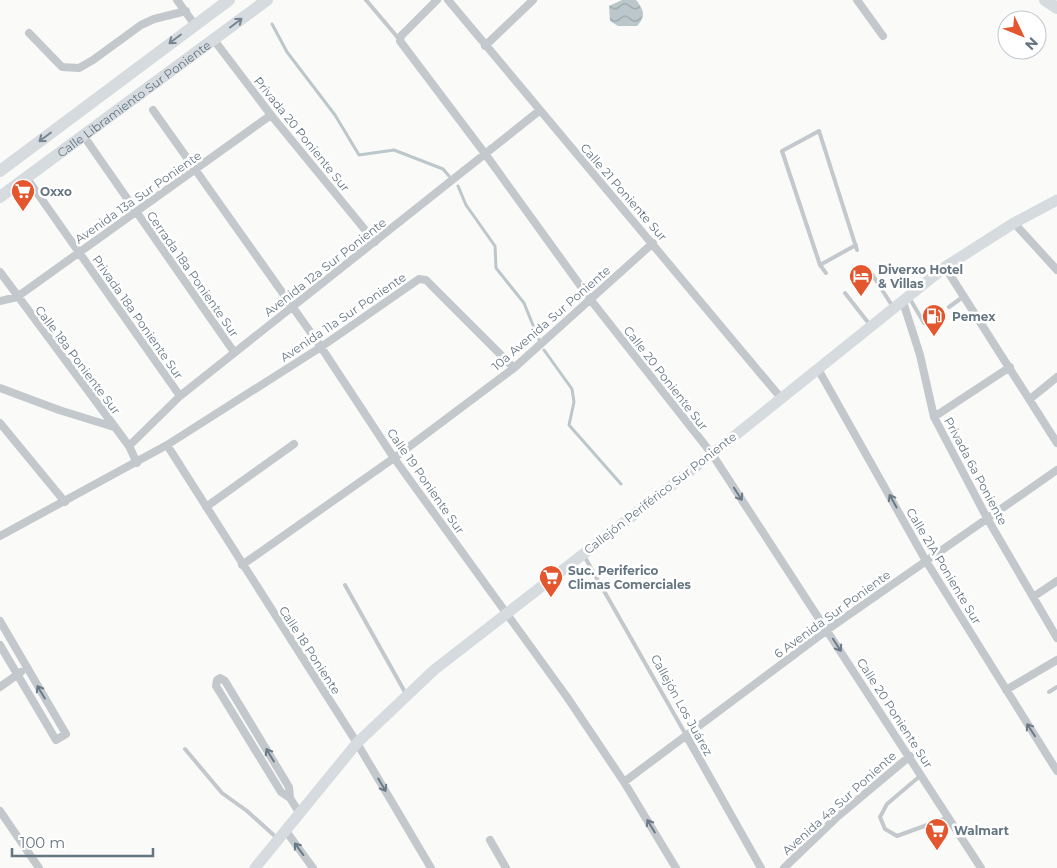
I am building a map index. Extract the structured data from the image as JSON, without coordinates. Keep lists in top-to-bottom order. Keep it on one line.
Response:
{"streets":{"main road":["Calle Libramiento Sur Poniente","Callejón Periférico Sur Poniente"],"street":["Privada 20 Poniente Sur","Calle 21 Poniente Sur","Avenida 13a Sur Poniente","Avenida 12a Sur Poniente","Cerrada 18a Poniente Sur","Privada 18a Poniente Sur","Avenida 11a Sur Poniente","10a Avenida Sur Poniente","Calle 18a Poniente Sur","Calle 20 Poniente Sur","Privada 6a Poniente","Calle 19 Poniente Sur","Calle 21A Poniente Sur","6 Avenida Sur Poniente","Calle 18 Poniente","Callejón Los Juárez","Avenida 4a Sur Poniente"]},"crossings":[["Calle Libramiento Sur Poniente","Privada 20 Poniente Sur"],["Calle Libramiento Sur Poniente","Cerrada 18a Poniente Sur"],["Calle Libramiento Sur Poniente","Privada 18a Poniente Sur"],["Privada 20 Poniente Sur","Avenida 13a Sur Poniente"],["Privada 20 Poniente Sur","Avenida 12a Sur Poniente"],["Calle 21 Poniente Sur","Avenida 12a Sur Poniente"],["Calle 21 Poniente Sur","10a Avenida Sur Poniente"],["Calle 21 Poniente Sur","Callejón Periférico Sur Poniente"],["Avenida 13a Sur Poniente","Cerrada 18a Poniente Sur"],["Avenida 13a Sur Poniente","Privada 18a Poniente Sur"],["Avenida 13a Sur Poniente","Calle 18a Poniente Sur"],["Avenida 13a Sur Poniente","Calle 19 Poniente Sur"],["Avenida 12a Sur Poniente","Cerrada 18a Poniente Sur"],["Avenida 12a Sur Poniente","Privada 18a Poniente Sur"],["Avenida 12a Sur Poniente","Calle 18a Poniente Sur"],["Avenida 12a Sur Poniente","Calle 20 Poniente Sur"],["Avenida 12a Sur Poniente","Calle 19 Poniente Sur"],["Avenida 11a Sur Poniente","10a Avenida Sur Poniente"],["Avenida 11a Sur Poniente","Calle 18a Poniente Sur"],["Avenida 11a Sur Poniente","Calle 19 Poniente Sur"],["Avenida 11a Sur Poniente","Calle 18 Poniente"],["10a Avenida Sur Poniente","Calle 20 Poniente Sur"],["10a Avenida Sur Poniente","Calle 19 Poniente Sur"],["10a Avenida Sur Poniente","Calle 18 Poniente"],["Calle 20 Poniente Sur","Callejón Periférico Sur Poniente"],["Calle 20 Poniente Sur","6 Avenida Sur Poniente"],["Calle 20 Poniente Sur","Avenida 4a Sur Poniente"],["Privada 6a Poniente","Callejón Periférico Sur Poniente"],["Privada 6a Poniente","6 Avenida Sur Poniente"],["Calle 19 Poniente Sur","Callejón Periférico Sur Poniente"],["Calle 19 Poniente Sur","6 Avenida Sur Poniente"],["Callejón Periférico Sur Poniente","Calle 21A Poniente Sur"],["Callejón Periférico Sur Poniente","Calle 18 Poniente"],["Callejón Periférico Sur Poniente","Callejón Los Juárez"],["Calle 21A Poniente Sur","6 Avenida Sur Poniente"],["6 Avenida Sur Poniente","Callejón Los Juárez"]],"one_way":["Calle 20 Poniente Sur","Calle 21A Poniente Sur"],"places":{"supermarket":["Oxxo","Suc. Periferico Climas Comerciales","Walmart"],"hotel":["Diverxo Hotel & Villas"],"fuel station":["Pemex"]},"scale_bar":"100 m","north":"bottom right"}
